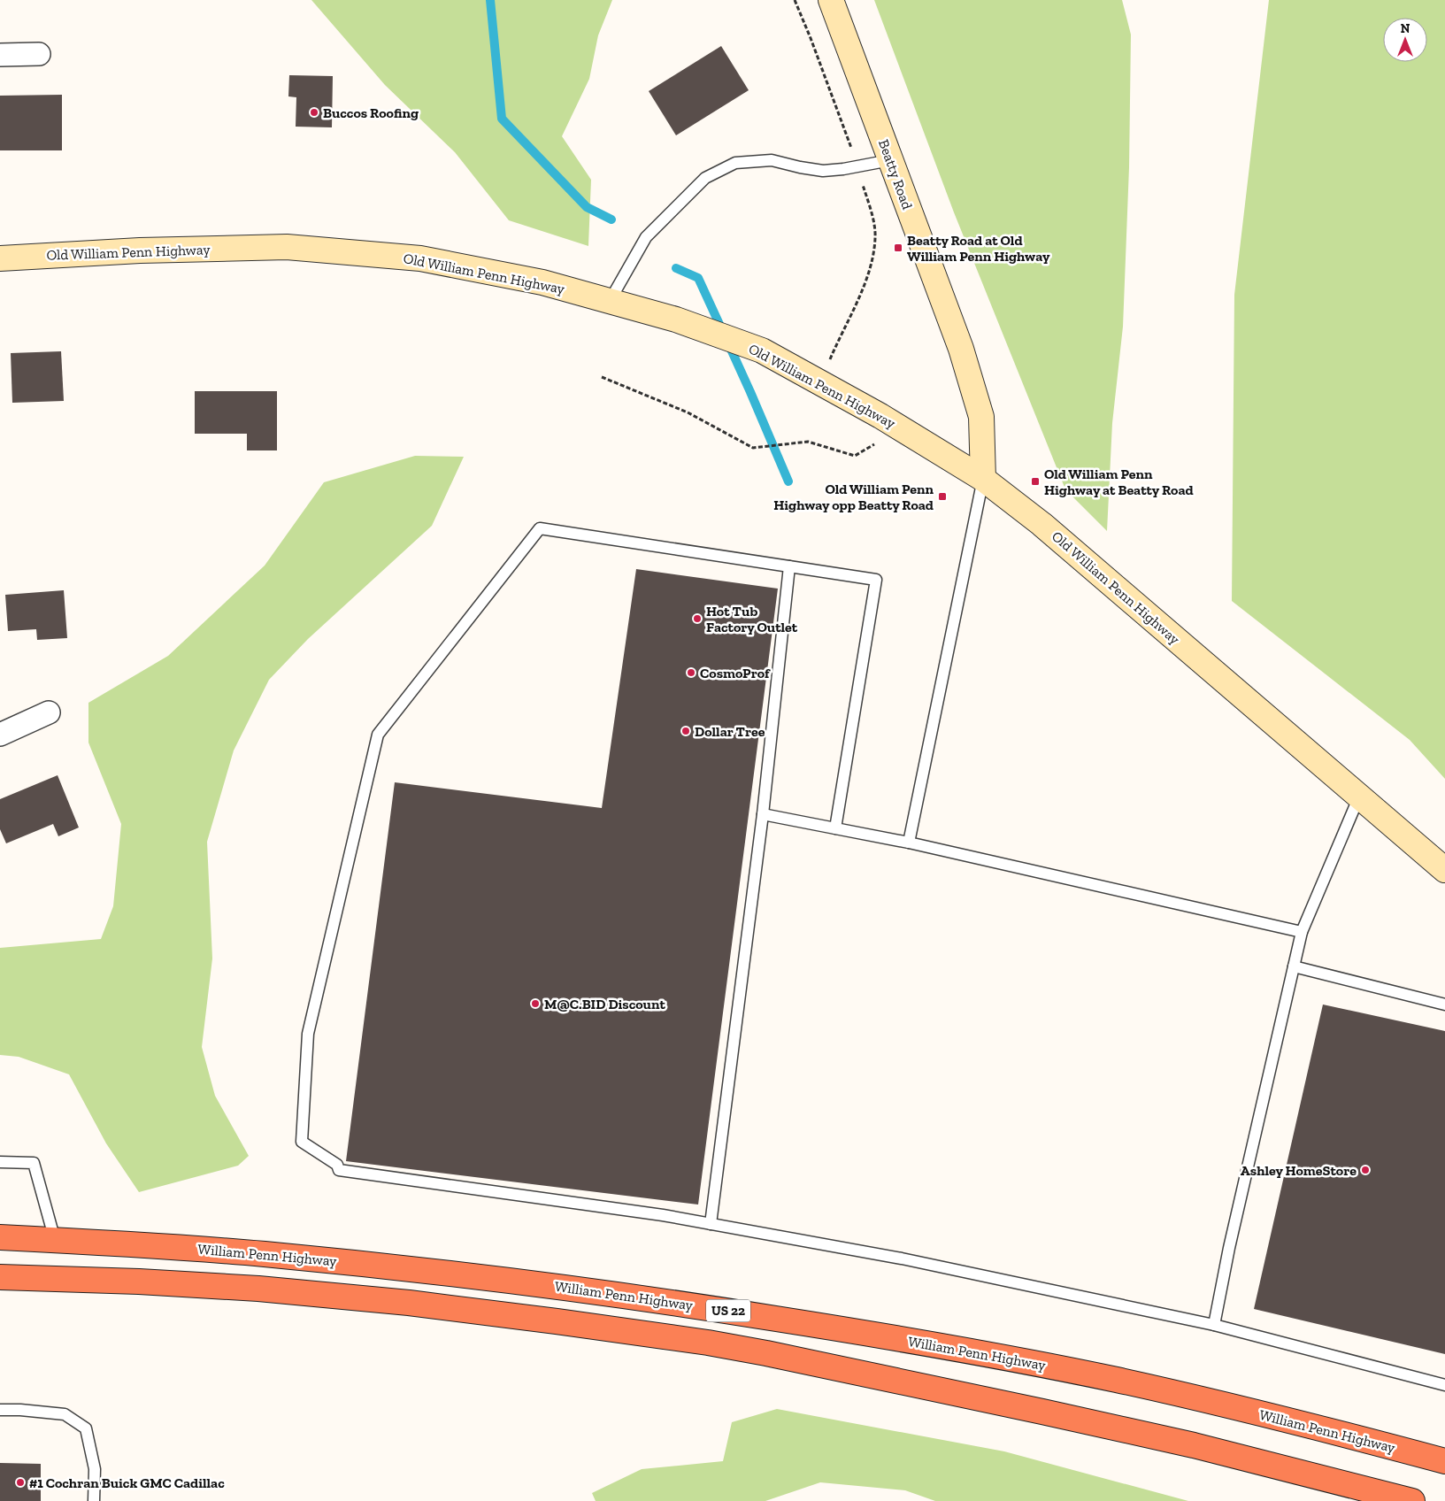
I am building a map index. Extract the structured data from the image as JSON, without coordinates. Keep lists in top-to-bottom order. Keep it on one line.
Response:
{"streets":{"highway":["William Penn Highway","US 22"],"main road":["Beatty Road","Old William Penn Highway"]},"crossings":[["Beatty Road","Old William Penn Highway"]],"places":{"other":["Buccos Roofing","Hot Tub Factory Outlet","CosmoProf","Dollar Tree","M@C.BID Discount","Ashley HomeStore","#1 Cochran Buick GMC Cadillac"],"transit":["Beatty Road at Old William Penn Highway","Old William Penn Highway at Beatty Road","Old William Penn Highway opp Beatty Road"]},"north":"top"}
